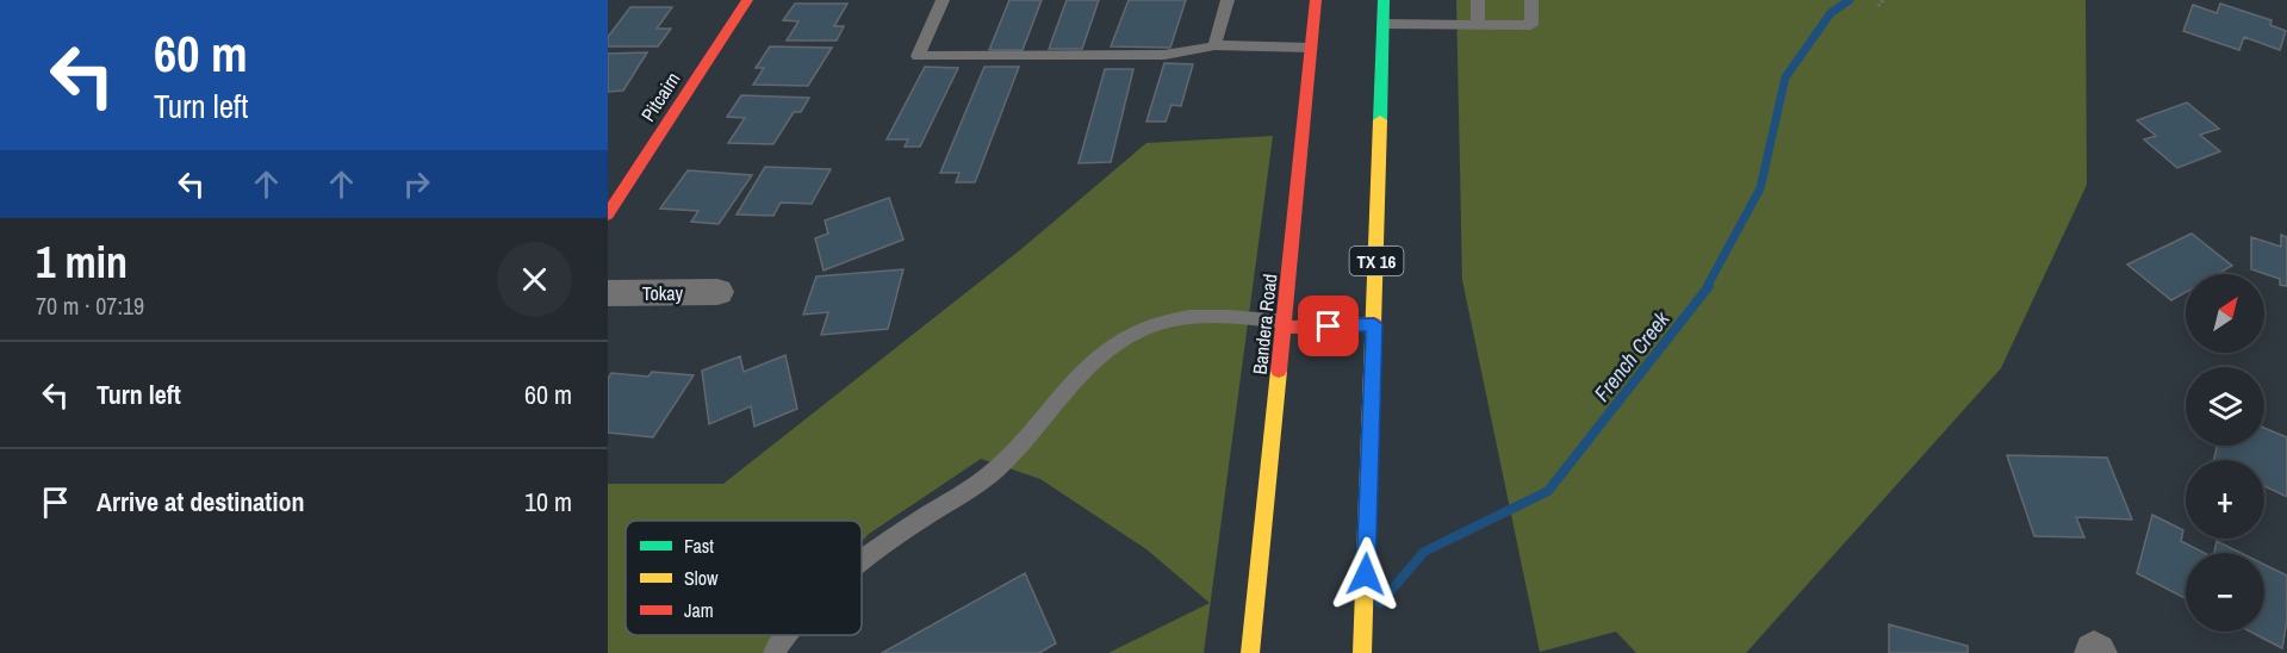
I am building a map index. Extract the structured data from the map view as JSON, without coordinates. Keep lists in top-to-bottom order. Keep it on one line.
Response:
{"streets":{"main road":["Pitcairn","TX 16","Bandera Road"],"street":["Tokay"]},"water":["French Creek"],"legend":["Fast","Slow","Jam"],"north":"top right","page":{"turn":["60 m","Turn left"],"heading":["1 min","70 m · 07:19"],"map_buttons":["+","−"],"list":[{"name":"Turn left","value":"60 m"},{"name":"Arrive at destination","value":"10 m"}]}}
